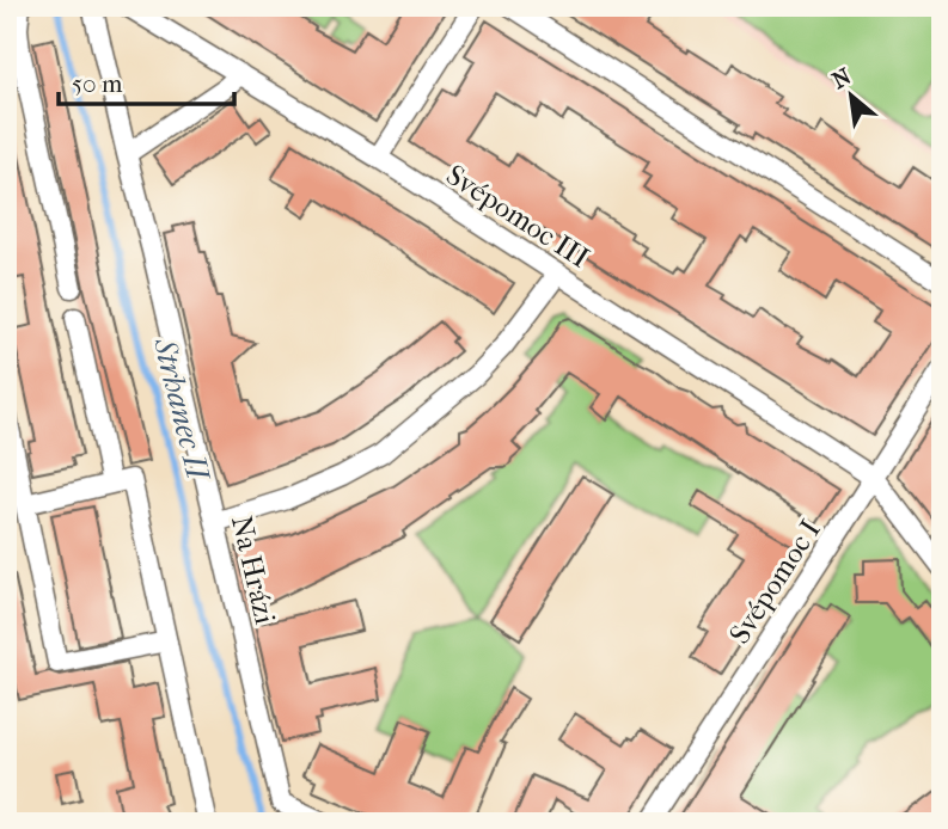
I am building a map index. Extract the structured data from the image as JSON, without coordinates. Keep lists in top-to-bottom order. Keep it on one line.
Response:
{"streets":{"street":["Svépomoc III","Na Hrázi","Svépomoc I"]},"crossings":[["Svépomoc III","Svépomoc I"]],"water":["Strhanec II"],"scale_bar":"50 m","north":"top left"}
